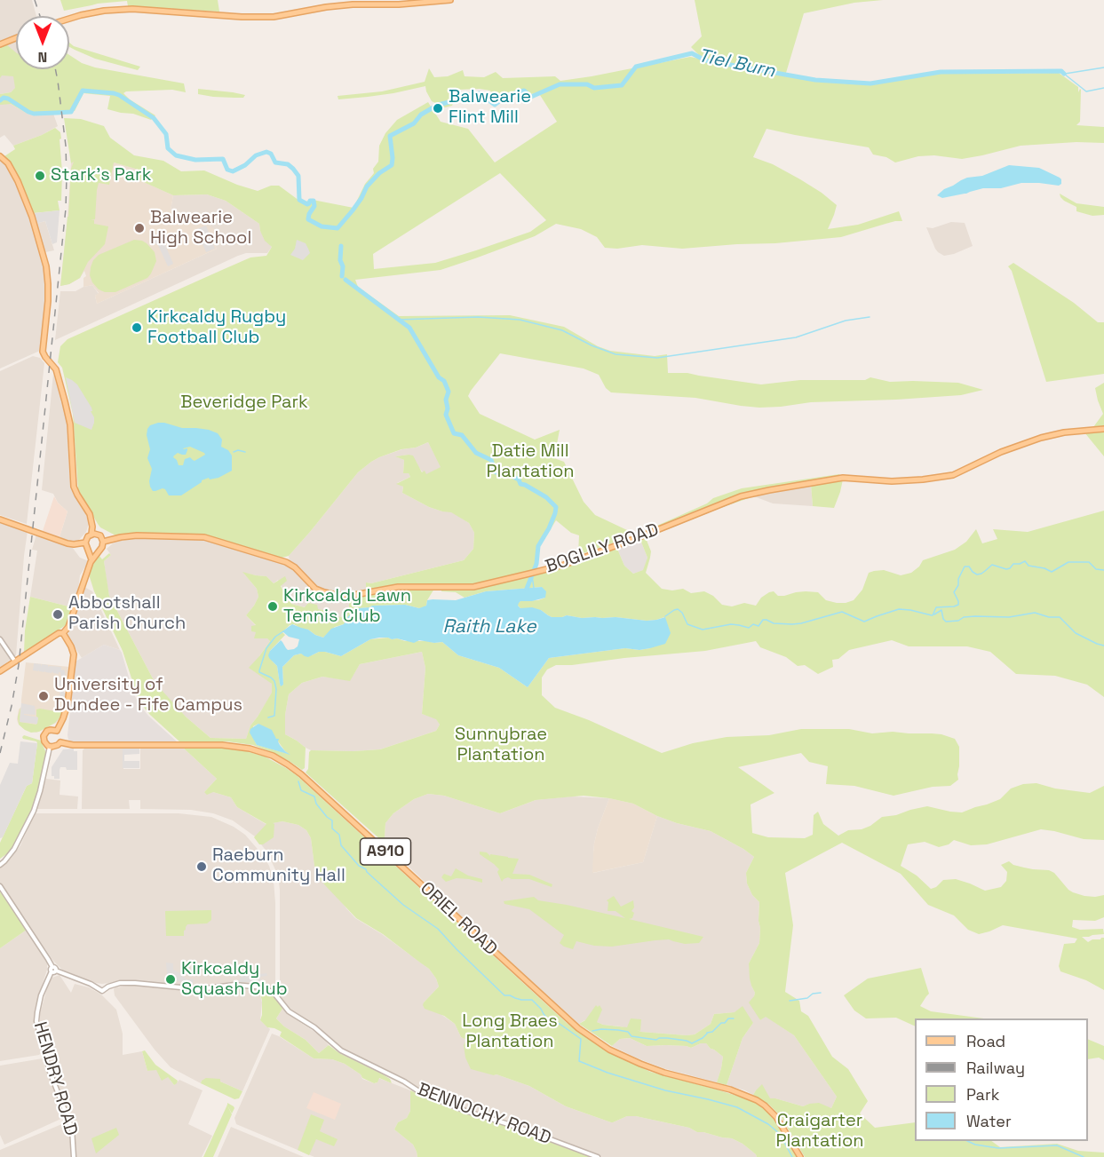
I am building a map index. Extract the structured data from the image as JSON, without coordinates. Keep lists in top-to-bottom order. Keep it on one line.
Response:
{"streets":{"main road":["BOGLILY ROAD","A910","ORIEL ROAD"],"street":["HENDRY ROAD","BENNOCHY ROAD"]},"crossings":[["A910","ORIEL ROAD"],["HENDRY ROAD","BENNOCHY ROAD"]],"water":["Tiel Burn","Raith Lake"],"parks":["Beveridge Park","Datie Mill Plantation","Sunnybrae Plantation","Long Braes Plantation","Craigarter Plantation"],"places":["Balwearie Flint Mill","Stark's Park","Balwearie High School","Kirkcaldy Rugby Football Club","Kirkcaldy Lawn Tennis Club","Abbotshall Parish Church","University of Dundee - Fife Campus","Raeburn Community Hall","Kirkcaldy Squash Club"],"legend":["Road","Railway","Park","Water"],"north":"bottom"}
